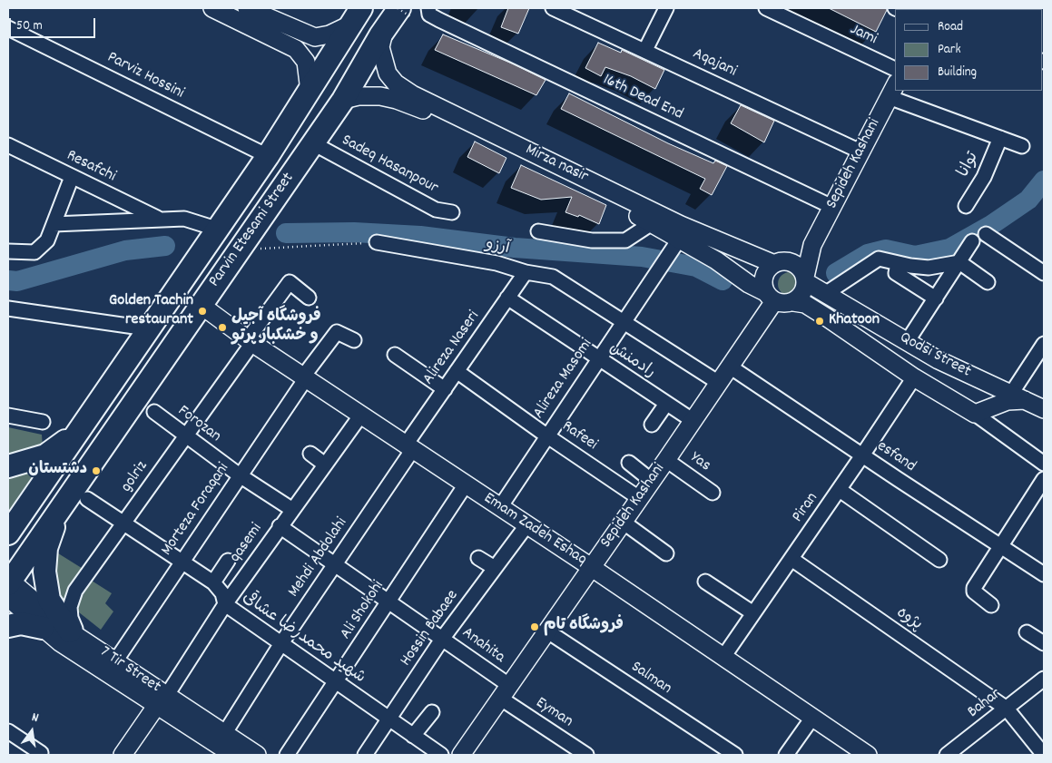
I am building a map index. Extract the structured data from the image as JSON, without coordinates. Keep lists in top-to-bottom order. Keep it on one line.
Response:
{"streets":{"main road":["Parvin Etesami Street"],"street":["Jami","Aqajani","Parviz Hossini","16th Dead End","Mirza nasir","Sepideh Kashani","Sadeq Hasanpour","توانا","Resafchi","آرزو","Alireza Naseri","Qodsi Street","رادمنش","Alireza Masomi","Forozan","Rafeei","esfand","Yas","golriz","Piran","Morteza Foraqani","Emam Zadeh Eshaq","qasemi","Mehdi Abdolahi","Ali Shokohi","پژوه","Hossin Babaee","شهید محمدرضا عشاقی","Anahita","7 Tir Street","Salman","Bahar","Eyman"]},"crossings":[["Aqajani","Sepideh Kashani"],["Parviz Hossini","Parvin Etesami Street"],["16th Dead End","Sepideh Kashani"],["Mirza nasir","Sepideh Kashani"],["Mirza nasir","Parvin Etesami Street"],["Mirza nasir","Qodsi Street"],["Mirza nasir","Alireza Masomi"],["Sepideh Kashani","آرزو"],["Sepideh Kashani","Qodsi Street"],["Sepideh Kashani","رادمنش"],["Sepideh Kashani","Rafeei"],["Sepideh Kashani","esfand"],["Sepideh Kashani","Yas"],["Sepideh Kashani","Emam Zadeh Eshaq"],["Sepideh Kashani","Anahita"],["Sepideh Kashani","Salman"],["Sepideh Kashani","Eyman"],["Sadeq Hasanpour","Parvin Etesami Street"],["Parvin Etesami Street","Emam Zadeh Eshaq"],["Parvin Etesami Street","7 Tir Street"],["آرزو","Alireza Naseri"],["آرزو","Alireza Masomi"],["Alireza Naseri","رادمنش"],["Alireza Naseri","Rafeei"],["Alireza Naseri","Emam Zadeh Eshaq"],["Alireza Naseri","Mehdi Abdolahi"],["Qodsi Street","Piran"],["رادمنش","Alireza Masomi"],["Alireza Masomi","Rafeei"],["Alireza Masomi","Emam Zadeh Eshaq"],["Forozan","golriz"],["Forozan","Morteza Foraqani"],["Forozan","qasemi"],["esfand","Piran"],["golriz","Emam Zadeh Eshaq"],["golriz","شهید محمدرضا عشاقی"],["golriz","7 Tir Street"],["Piran","Emam Zadeh Eshaq"],["Piran","پژوه"],["Morteza Foraqani","Emam Zadeh Eshaq"],["Morteza Foraqani","شهید محمدرضا عشاقی"],["Morteza Foraqani","7 Tir Street"],["Emam Zadeh Eshaq","qasemi"],["Emam Zadeh Eshaq","Mehdi Abdolahi"],["Emam Zadeh Eshaq","Ali Shokohi"],["Emam Zadeh Eshaq","Hossin Babaee"],["qasemi","شهید محمدرضا عشاقی"],["qasemi","Anahita"],["qasemi","7 Tir Street"],["Mehdi Abdolahi","شهید محمدرضا عشاقی"],["Mehdi Abdolahi","Anahita"],["Mehdi Abdolahi","7 Tir Street"],["Ali Shokohi","شهید محمدرضا عشاقی"],["Ali Shokohi","Anahita"],["پژوه","Bahar"],["Hossin Babaee","شهید محمدرضا عشاقی"],["Hossin Babaee","Anahita"],["Anahita","Eyman"]],"places":["Golden Tachin restaurant","Khatoon","فروشگاه آجیل و خشکبار پرتو","دشتستان","فروشگاه تام"],"legend":["Road","Park","Building"],"scale_bar":"50 m","north":"top"}
